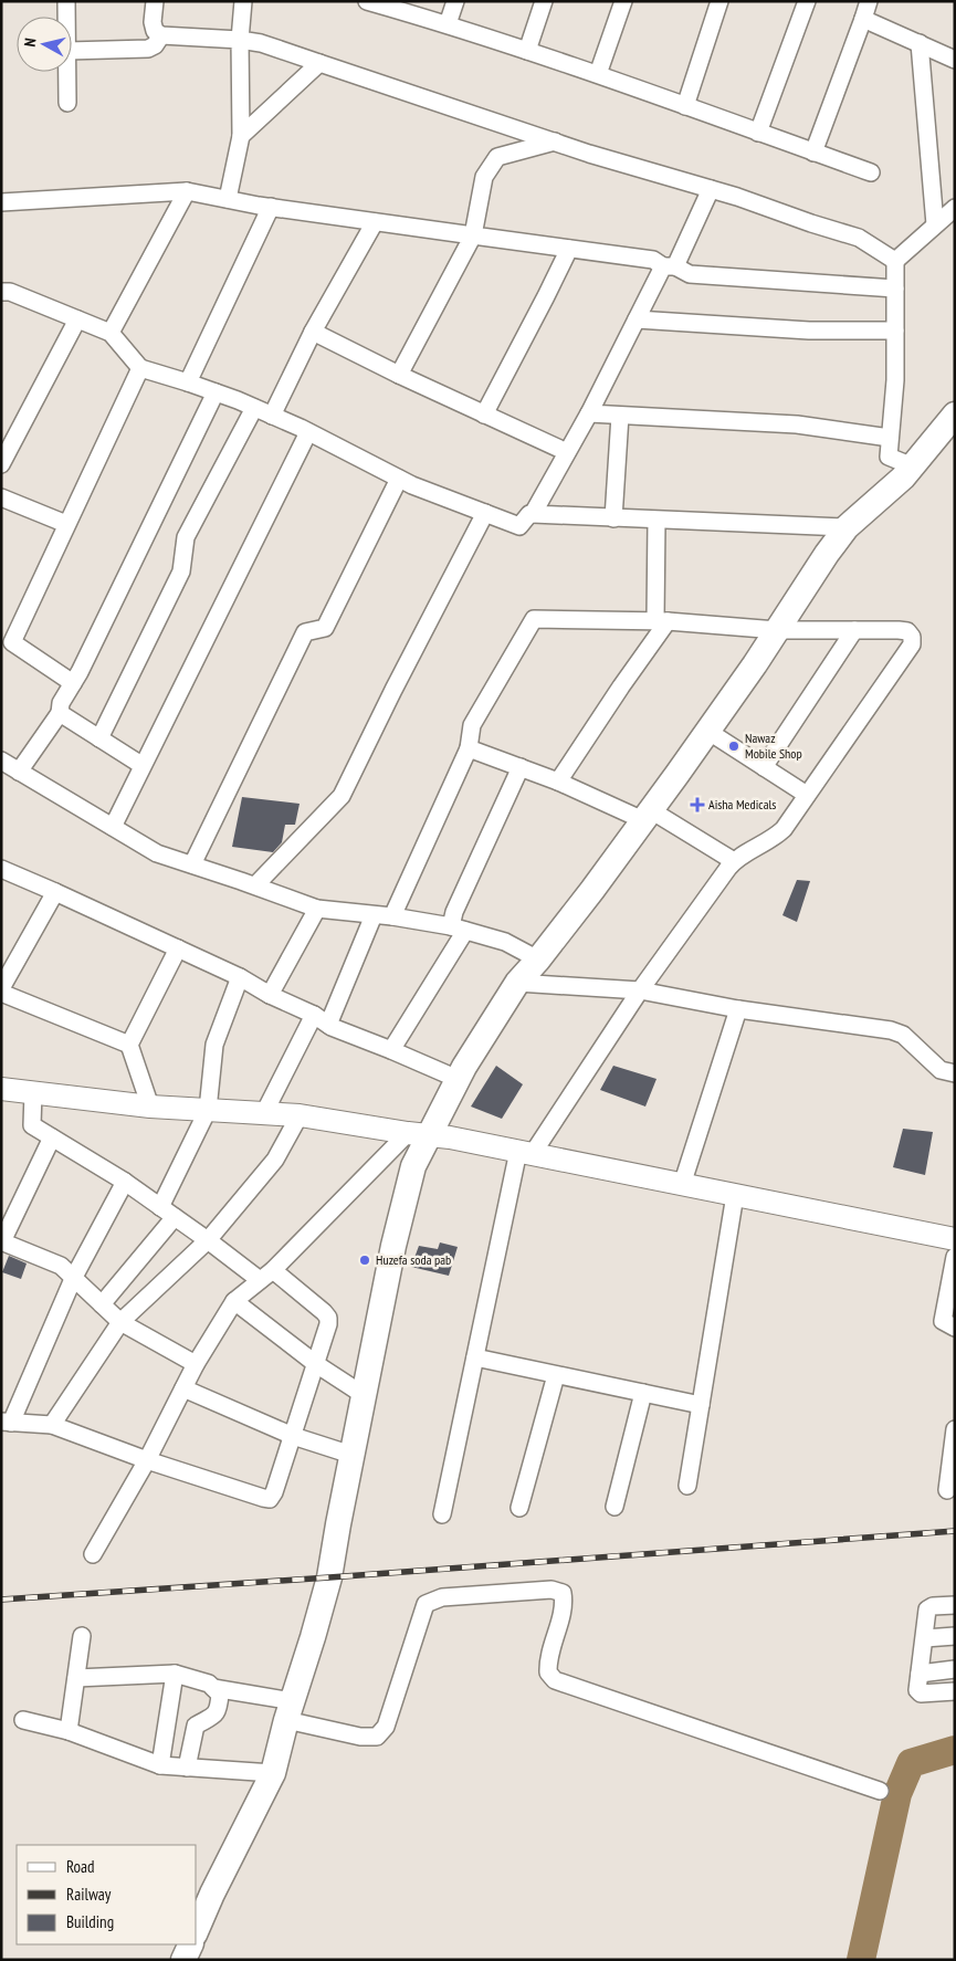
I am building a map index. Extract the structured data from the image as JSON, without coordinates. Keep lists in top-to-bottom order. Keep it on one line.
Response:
{"places":{"other":["Nawaz Mobile Shop","Huzefa soda pab"],"health":["Aisha Medicals"]},"legend":["Road","Railway","Building"],"north":"left"}
